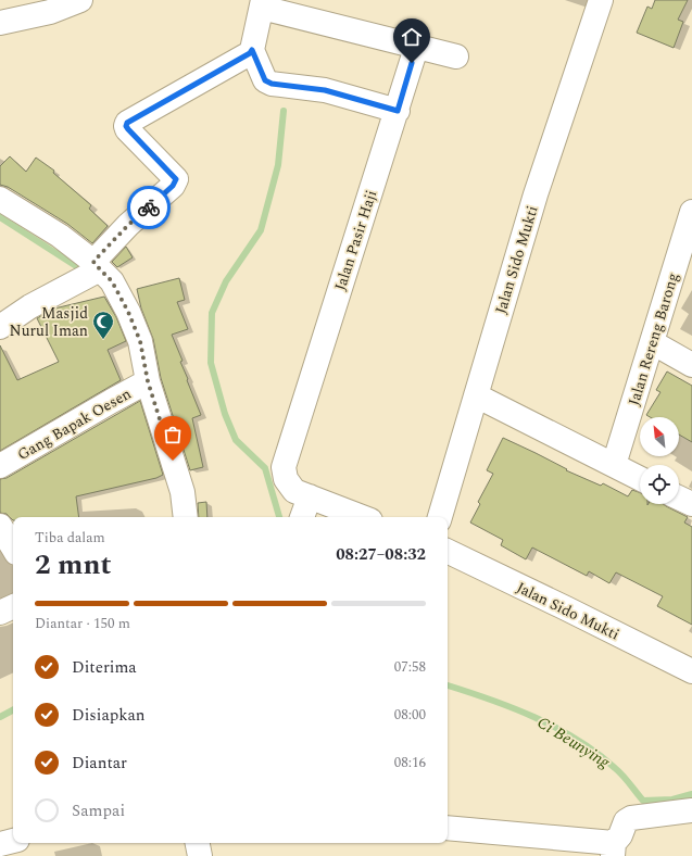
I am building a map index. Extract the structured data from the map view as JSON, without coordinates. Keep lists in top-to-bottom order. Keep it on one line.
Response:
{"streets":{"street":["Jalan Pasir Haji","Jalan Sido Mukti","Jalan Rereng Barong","Gang Bapak Oesen"]},"water":["Ci Beunying"],"places":{"mosque":["Masjid Nurul Iman"]},"north":"top left","page":{"heading":["2 mnt","Tiba dalam","08:27–08:32"],"bar":"Diantar · 150 m","list":[["Diterima","07:58"],["Disiapkan","08:00"],["Diantar","08:16"],"Sampai"]}}
